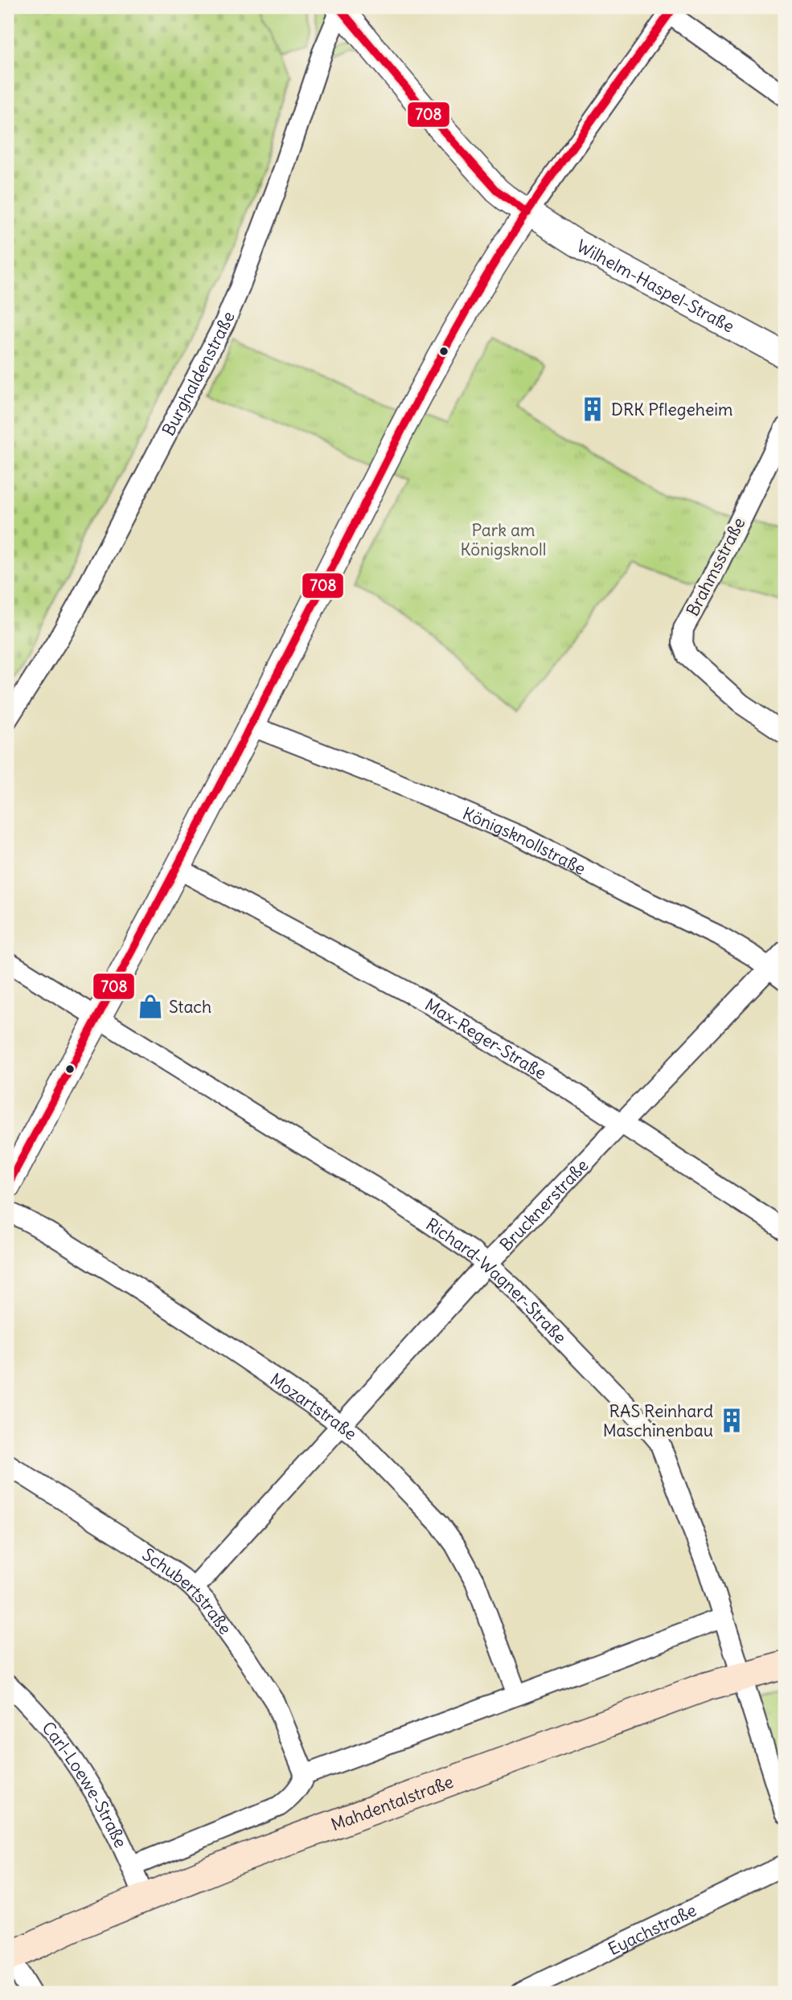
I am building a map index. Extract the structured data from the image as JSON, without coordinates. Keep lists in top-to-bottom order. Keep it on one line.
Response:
{"streets":{"main road":["Mahdentalstraße"],"street":["Wilhelm-Haspel-Straße","Burghaldenstraße","Brahmsstraße","Königsknollstraße","Max-Reger-Straße","Brucknerstraße","Richard-Wagner-Straße","Mozartstraße","Schubertstraße","Carl-Loewe-Straße","Eyachstraße"]},"crossings":[["Wilhelm-Haspel-Straße","Burghaldenstraße"],["Königsknollstraße","Brucknerstraße"],["Max-Reger-Straße","Brucknerstraße"],["Brucknerstraße","Richard-Wagner-Straße"],["Brucknerstraße","Mozartstraße"],["Brucknerstraße","Schubertstraße"],["Richard-Wagner-Straße","Mahdentalstraße"],["Carl-Loewe-Straße","Mahdentalstraße"]],"parks":["Park am Königsknoll"],"places":{"building":["DRK Pflegeheim","RAS Reinhard Maschinenbau"],"shop":["Stach"]},"lines":["transit line 708"]}
